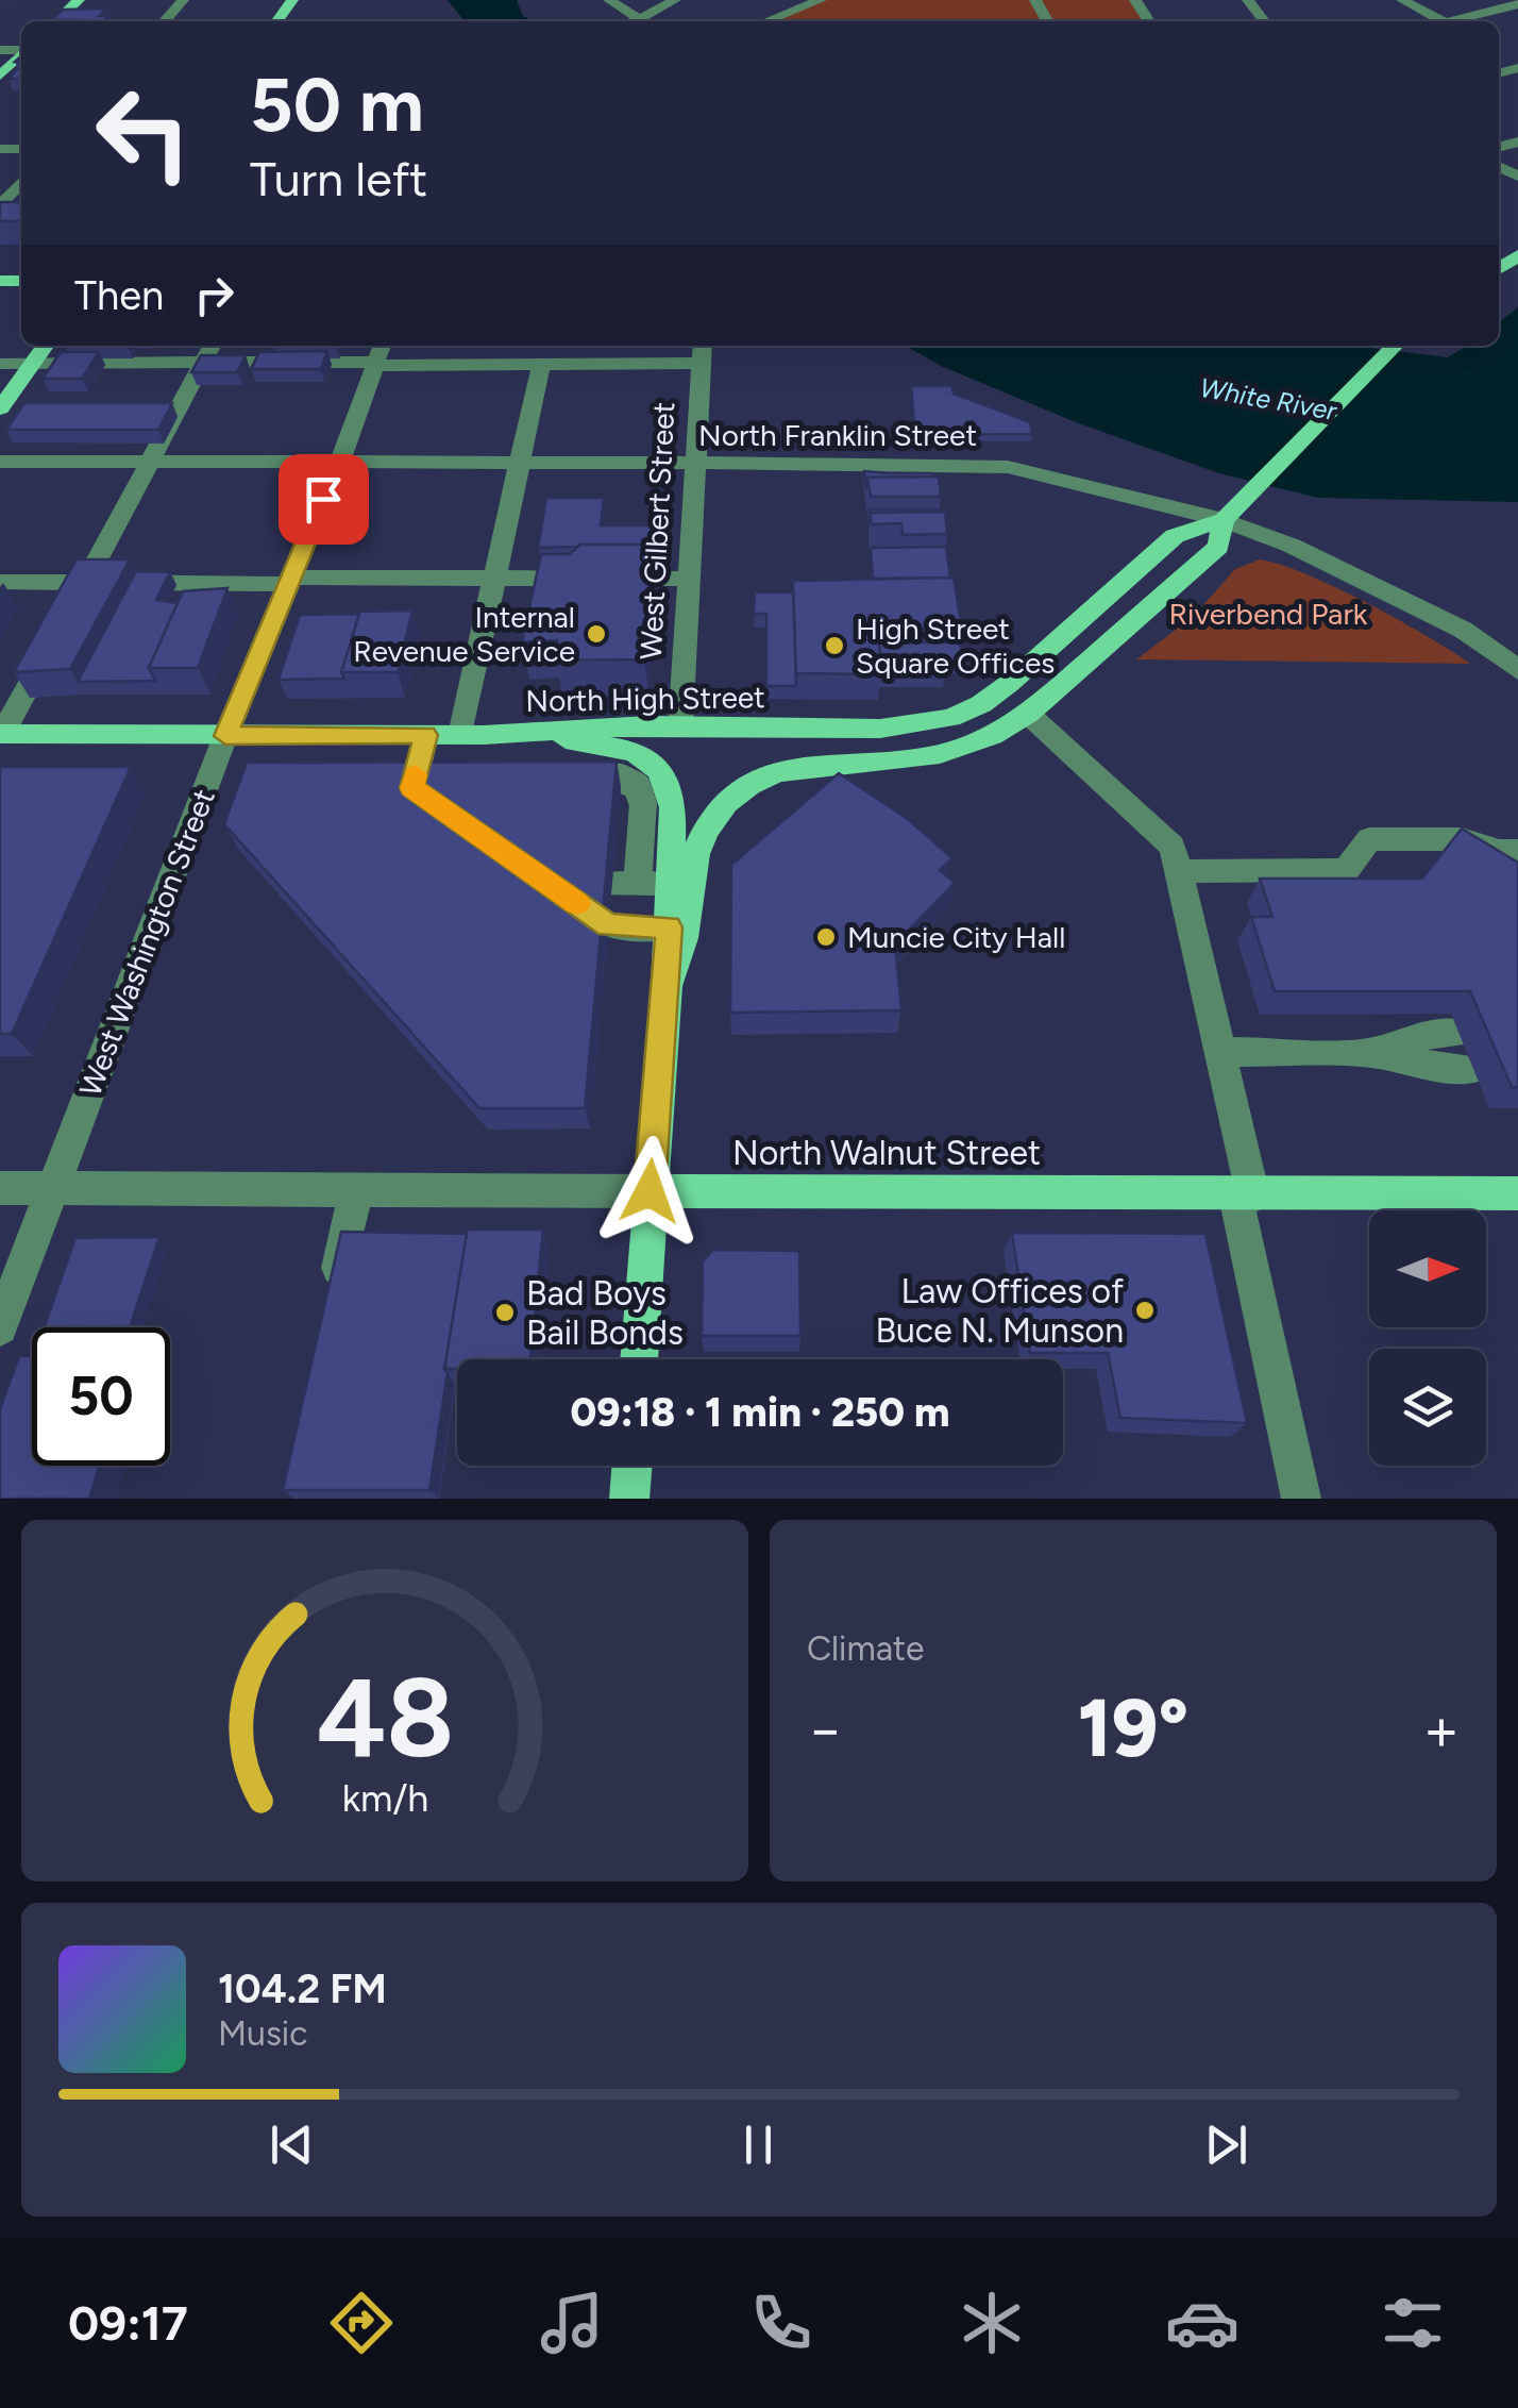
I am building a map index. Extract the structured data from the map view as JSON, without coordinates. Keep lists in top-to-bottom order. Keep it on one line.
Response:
{"streets":{"main road":["North High Street","North Walnut Street"],"street":["North Franklin Street","West Gilbert Street","West Washington Street"]},"crossings":[["North Franklin Street","West Gilbert Street"],["North Franklin Street","North High Street"],["North Franklin Street","West Washington Street"],["West Gilbert Street","North High Street"],["North High Street","West Washington Street"],["West Washington Street","North Walnut Street"]],"water":["White River"],"parks":["Riverbend Park"],"places":["Internal Revenue Service","High Street Square Offices","Muncie City Hall","Law Offices of Buce N. Munson","Bad Boys Bail Bonds"],"north":"right","page":{"turn":["50 m","Turn left"],"then":"Then","limit":"50","trip":"09:18 · 1 min · 250 m","tile":"Climate","heat":["−","19°","+"],"song":["104.2 FM","Music"],"tabs":"09:17","gauge":["48","km/h"]}}
